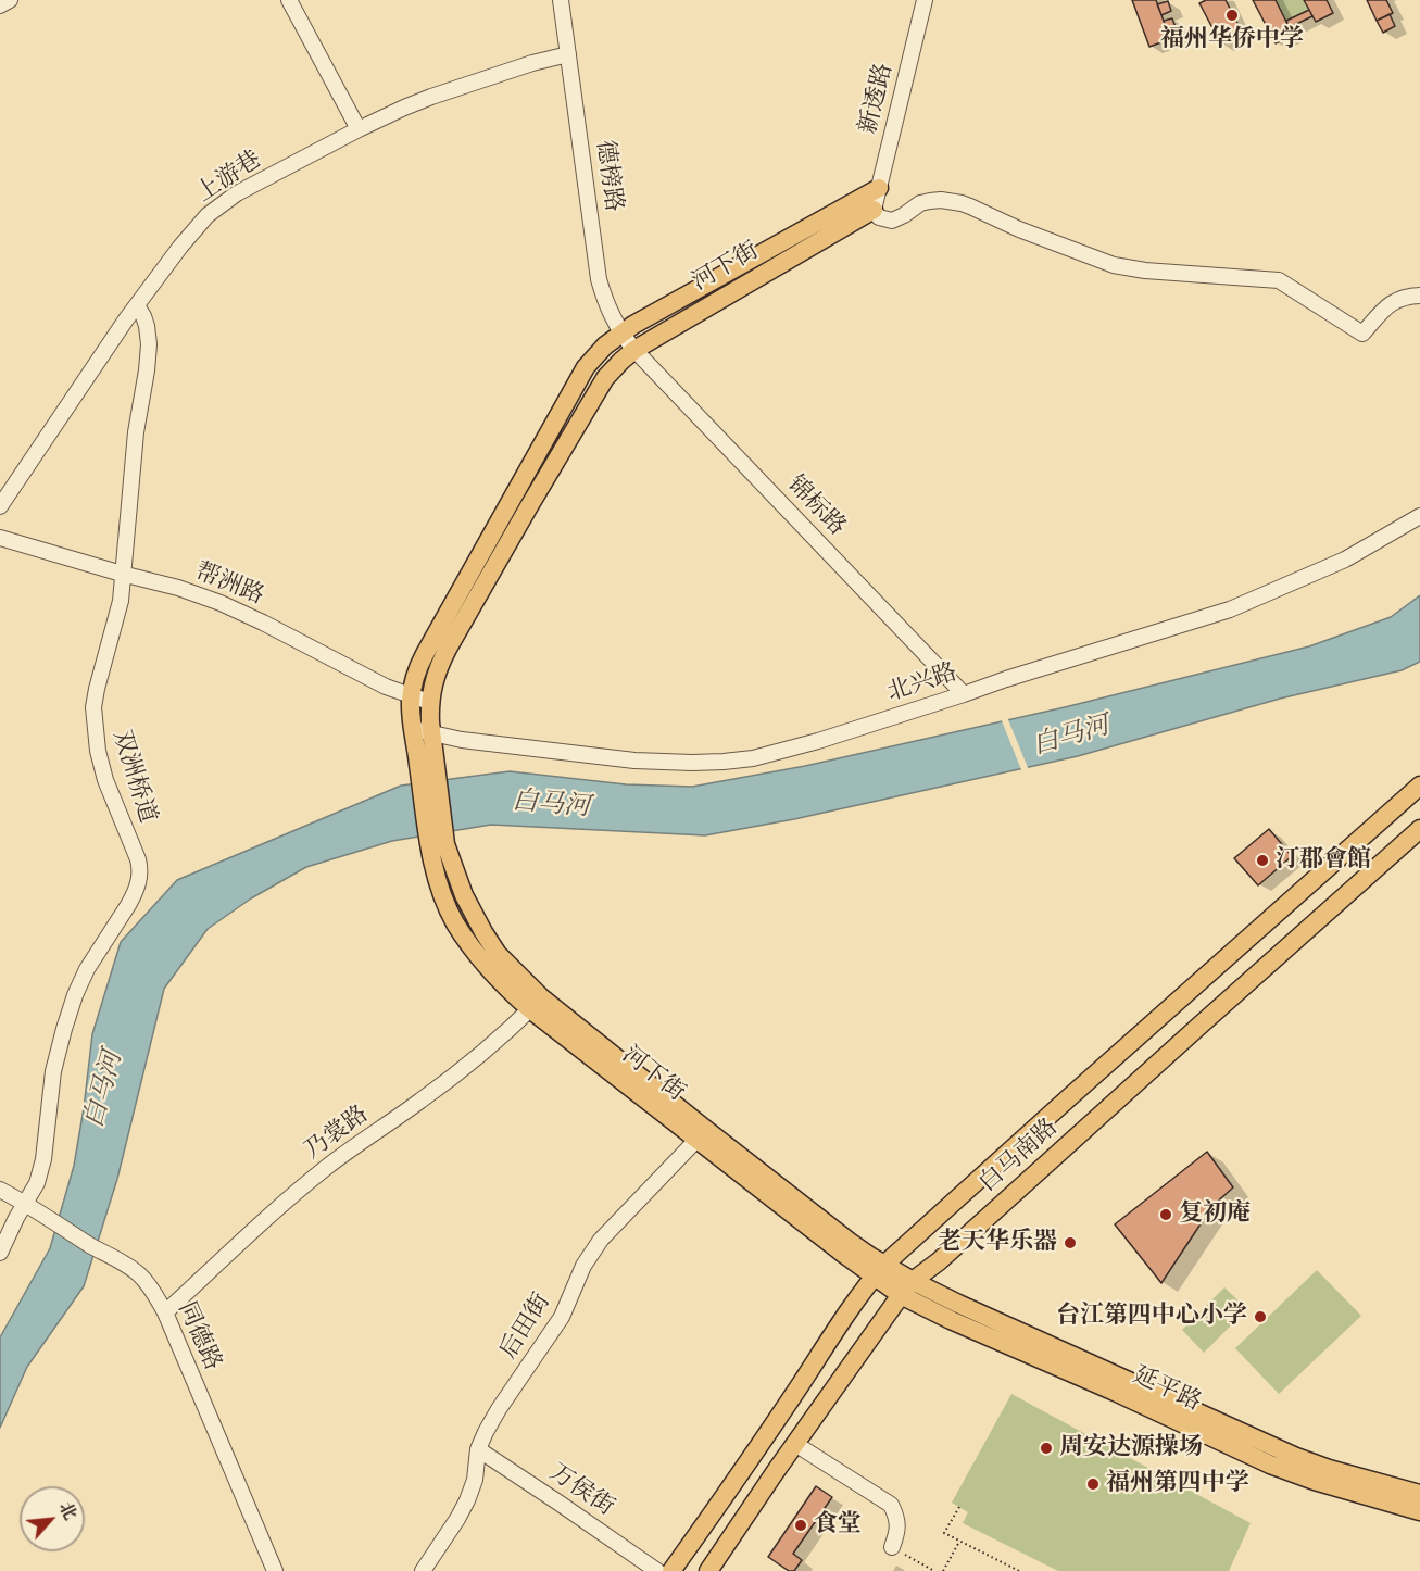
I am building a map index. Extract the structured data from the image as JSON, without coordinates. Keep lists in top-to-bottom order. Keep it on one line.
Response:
{"streets":{"main road":["河下街","白马南路","延平路"],"street":["新透路","德榜路","上游巷","锦标路","帮洲路","北兴路","双洲桥道","乃裳路","后田街","同德路","万侯街"]},"crossings":[["新透路","河下街"],["德榜路","上游巷"],["德榜路","河下街"],["德榜路","锦标路"],["上游巷","双洲桥道"],["河下街","锦标路"],["河下街","帮洲路"],["河下街","北兴路"],["河下街","乃裳路"],["河下街","白马南路"],["河下街","后田街"],["河下街","延平路"],["锦标路","北兴路"],["帮洲路","双洲桥道"],["双洲桥道","同德路"],["乃裳路","同德路"],["白马南路","延平路"],["后田街","万侯街"]],"water":["白马河"],"places":["福州华侨中学","汀郡會館","复初庵","老天华乐器","台江第四中心小学","周安达源操场","福州第四中学","食堂"],"north":"top right"}
